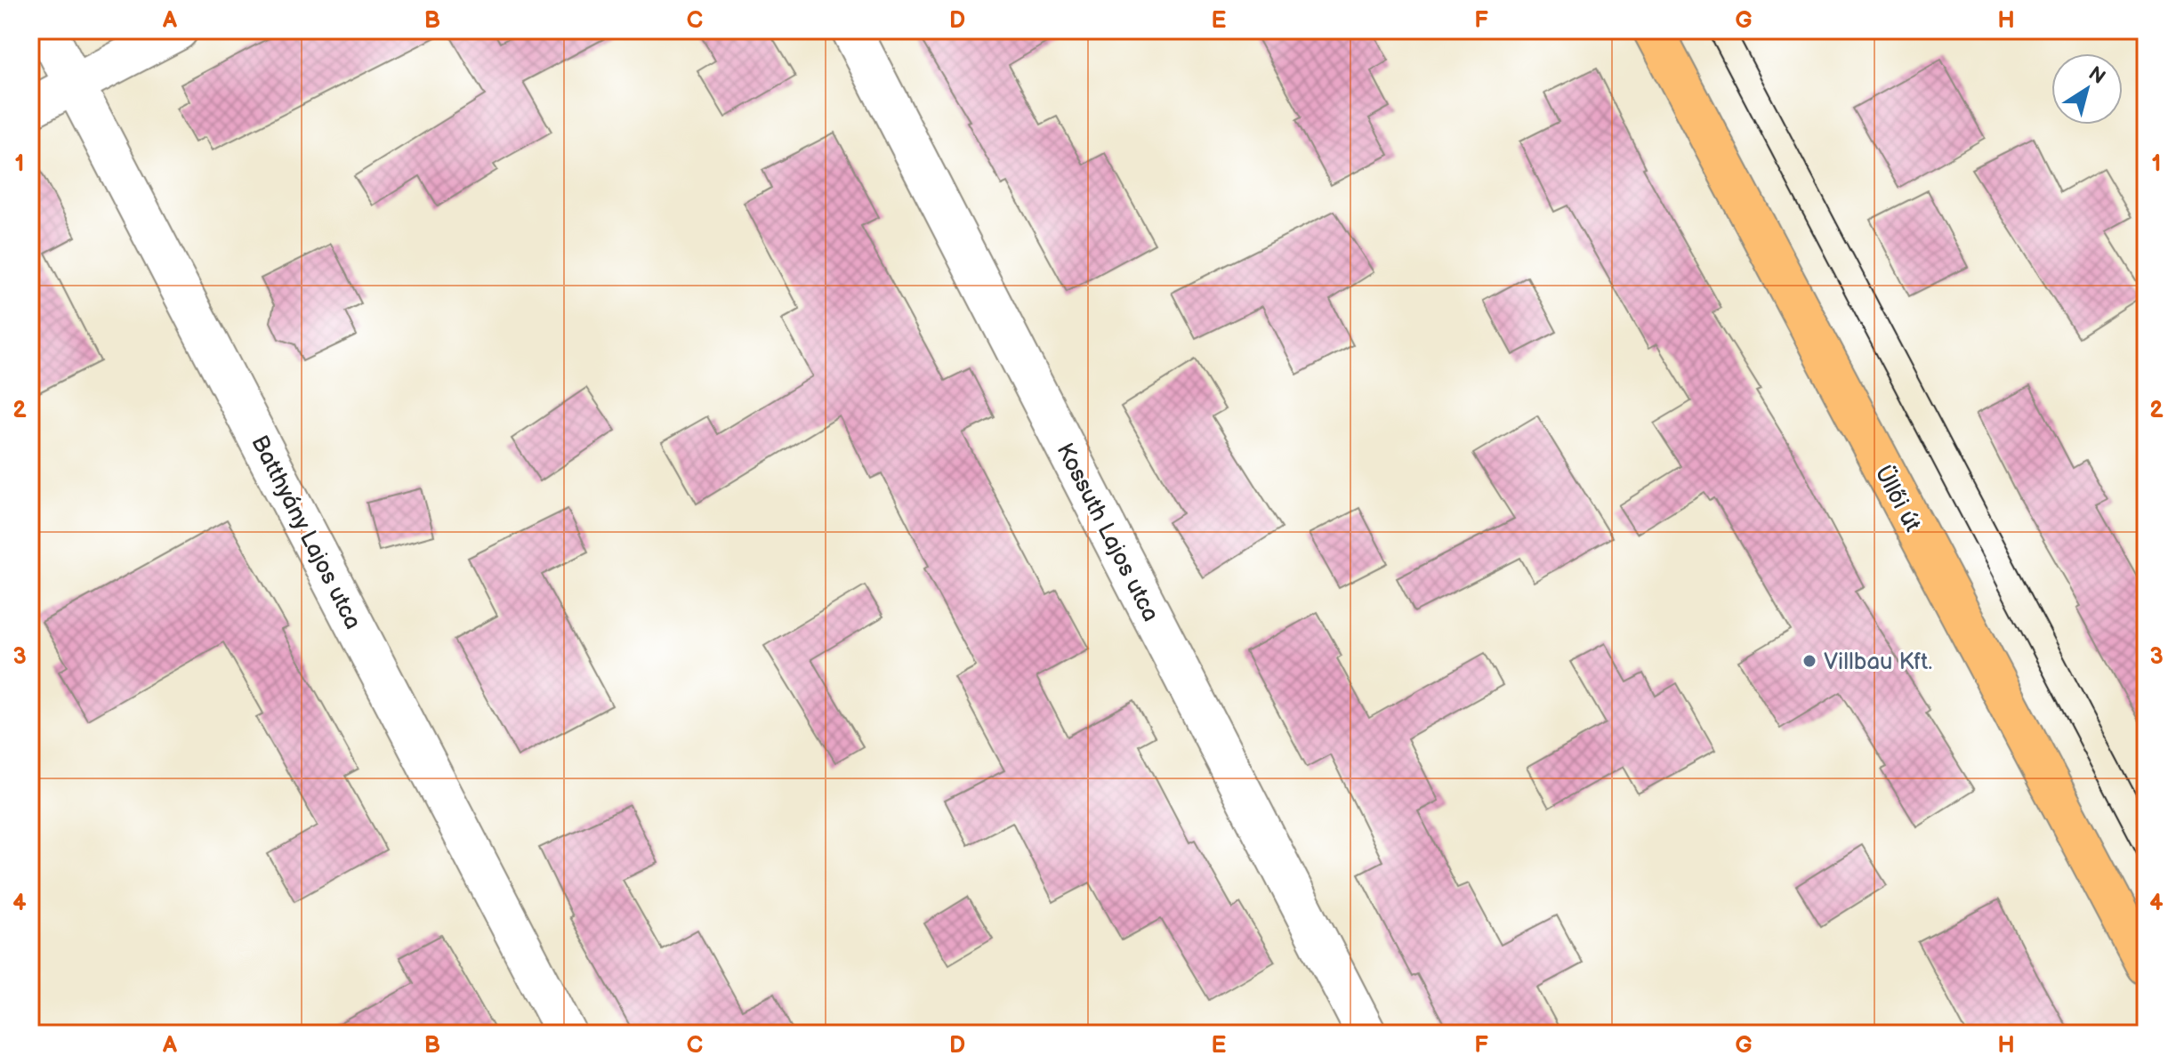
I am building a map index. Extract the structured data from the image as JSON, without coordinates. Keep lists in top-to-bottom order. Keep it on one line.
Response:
{"streets":{"main road":["Üllői út"],"street":["Batthyány Lajos utca","Kossuth Lajos utca"]},"places":["Villbau Kft."],"north":"top right","grid":{"columns":["A","B","C","D","E","F","G","H"],"rows":["1","2","3","4"]}}
